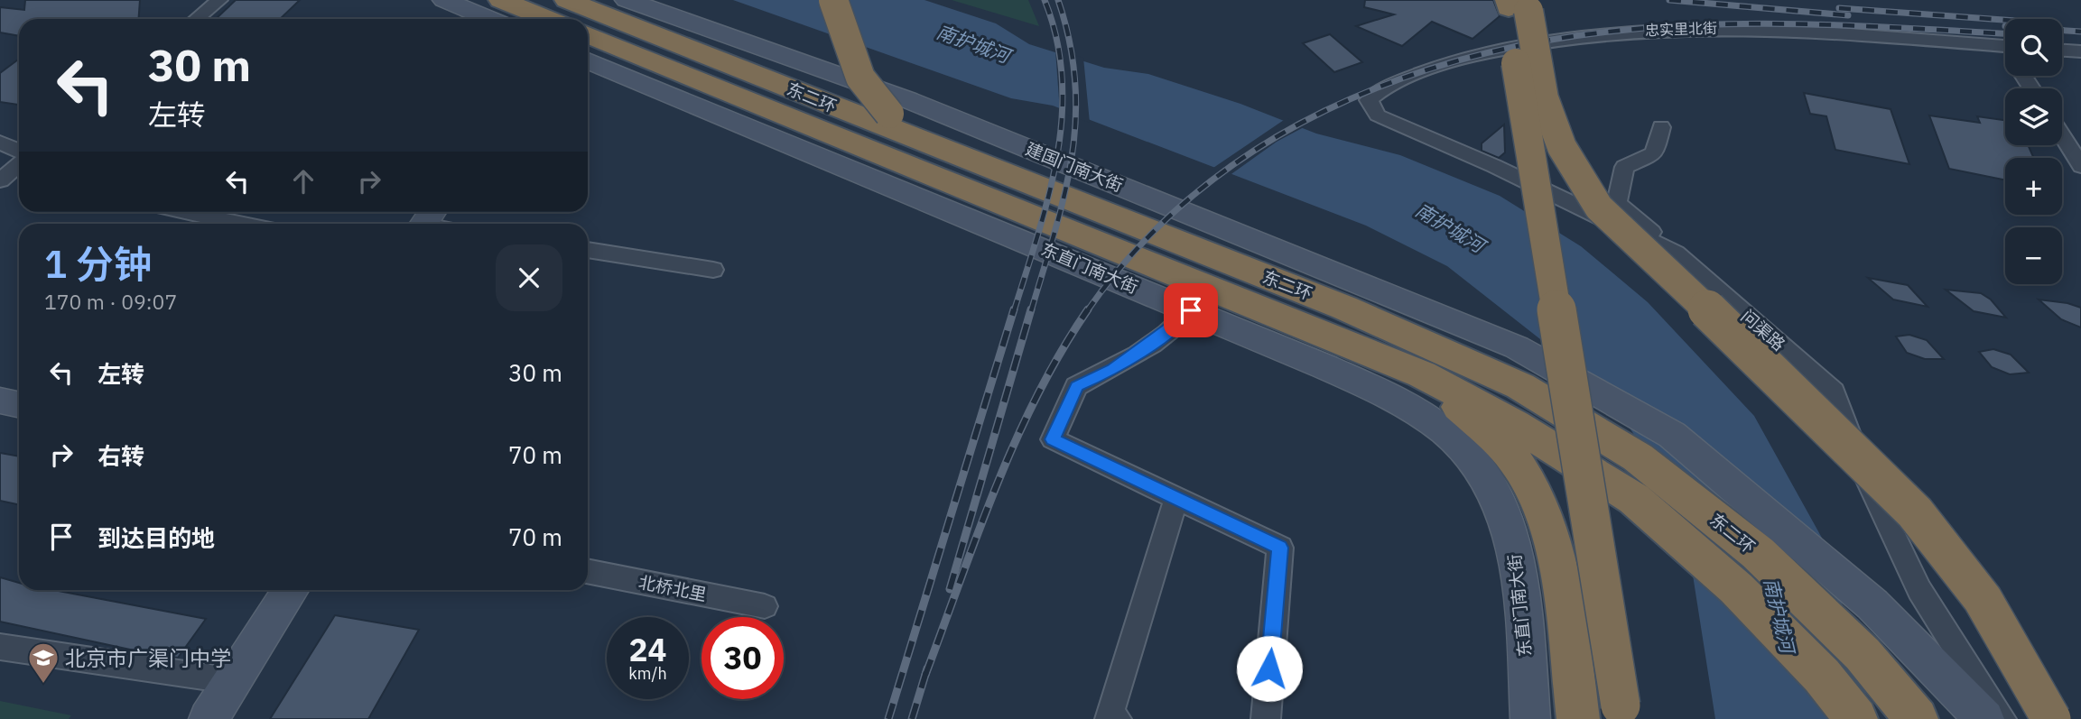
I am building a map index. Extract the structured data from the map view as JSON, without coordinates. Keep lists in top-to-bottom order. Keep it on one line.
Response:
{"streets":{"highway":["东二环"],"street":["忠实里北街","建国门南大街","东直门南大街","问渠路","北桥北里"]},"crossings":[["忠实里北街","问渠路"]],"water":["南护城河"],"places":{"school or university":["北京市广渠门中学"]},"page":{"map_buttons":["+","−"],"turn":["30 m","左转"],"heading":["1 分钟","170 m · 09:07"],"list":[{"name":"左转","value":"30 m"},{"name":"右转","value":"70 m"},{"name":"到达目的地","value":"70 m"}],"speed":"24 km/h","limit":"30"}}
